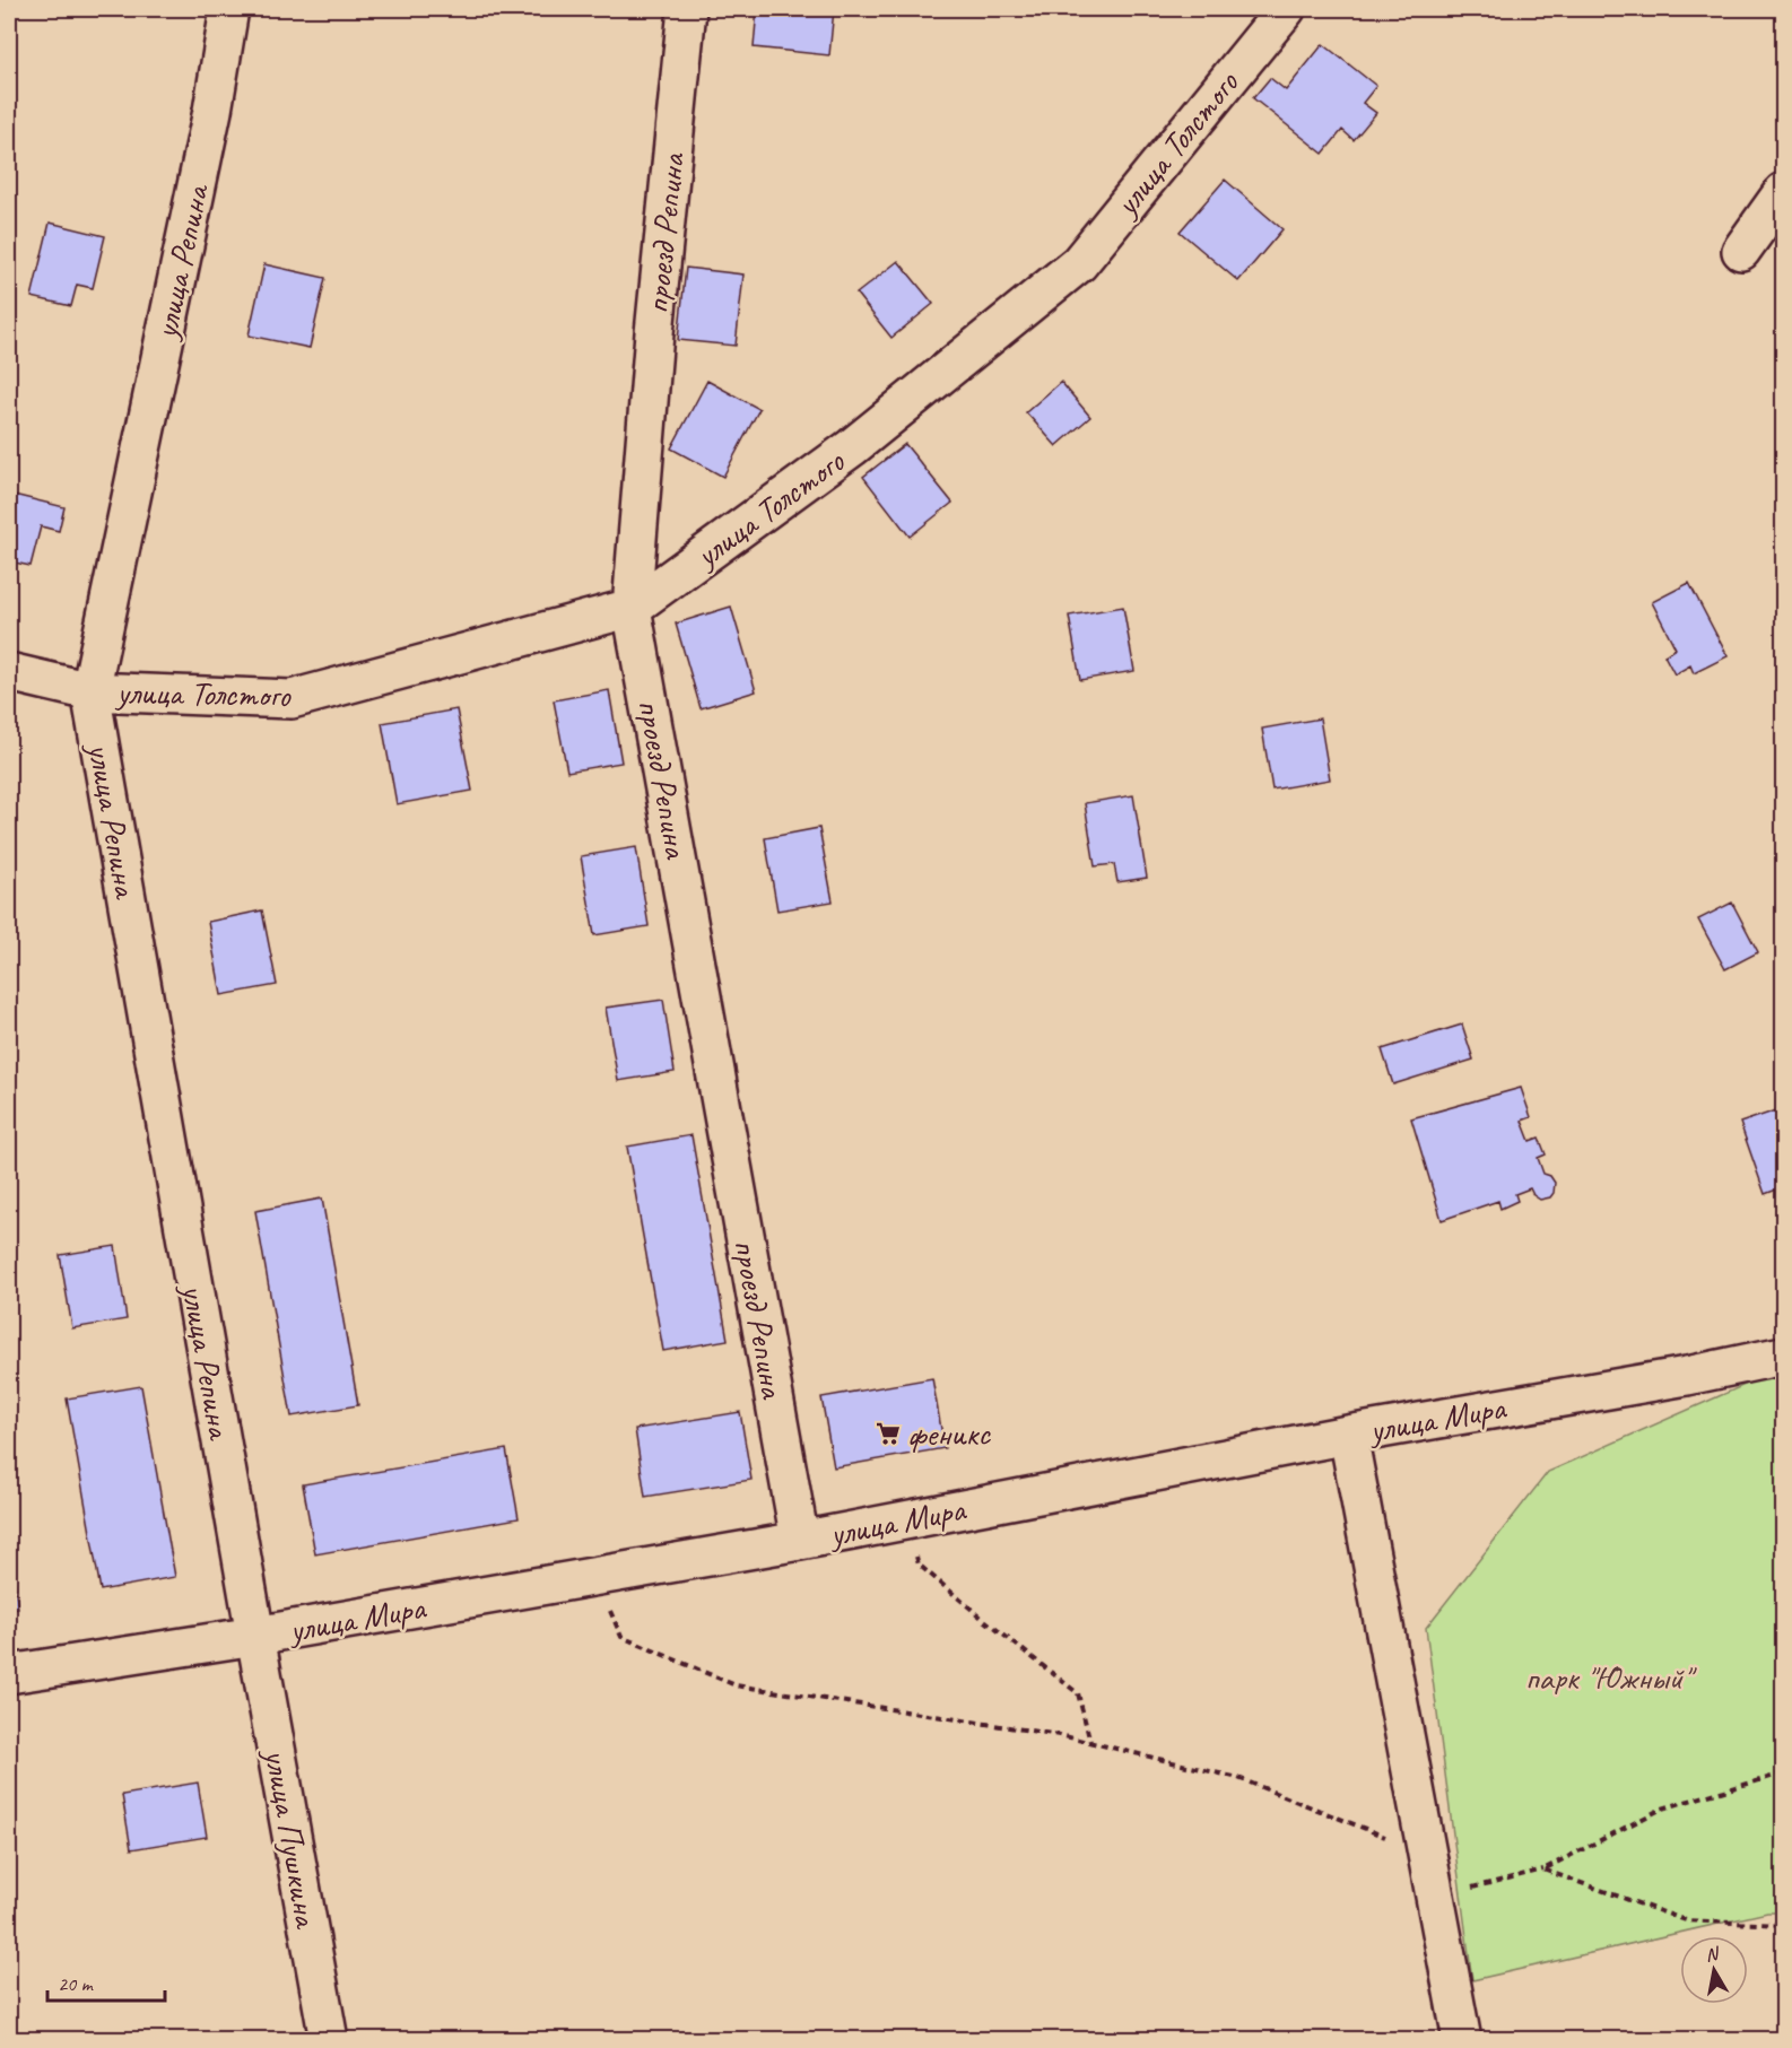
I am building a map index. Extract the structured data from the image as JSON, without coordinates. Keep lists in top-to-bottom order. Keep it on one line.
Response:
{"streets":{"street":["улица Толстого","проезд Репина","улица Репина","улица Мира","улица Пушкина"]},"crossings":[["улица Толстого","проезд Репина"],["улица Толстого","улица Репина"],["проезд Репина","улица Мира"],["улица Репина","улица Мира"],["улица Репина","улица Пушкина"],["улица Мира","улица Пушкина"]],"parks":["парк \"Южный\""],"places":{"supermarket":["феникс"]},"scale_bar":"20 m","north":"top"}
